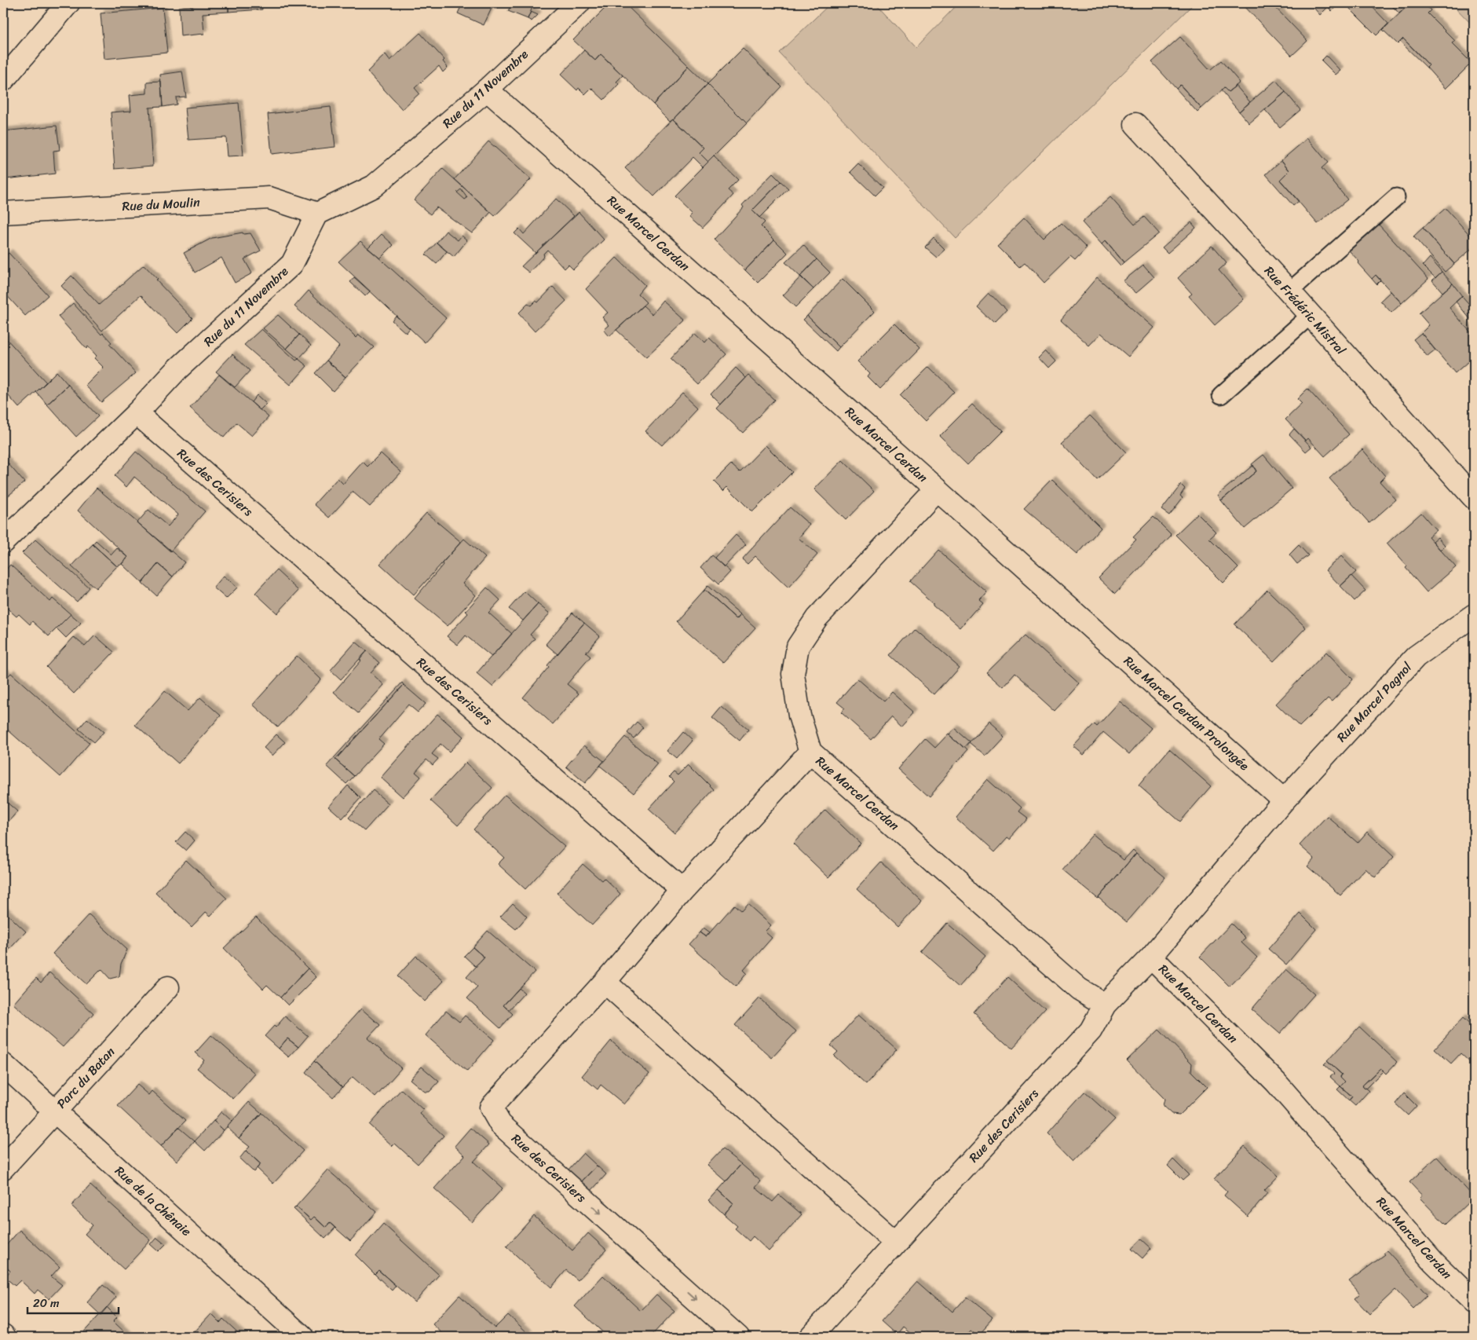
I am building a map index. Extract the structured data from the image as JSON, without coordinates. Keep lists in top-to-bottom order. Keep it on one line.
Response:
{"streets":{"street":["Rue du 11 Novembre","Rue du Moulin","Rue Marcel Cerdan","Rue Frédéric Mistral","Rue des Cerisiers","Rue Marcel Pagnol","Rue Marcel Cerdan Prolongée","Parc du Batan","Rue de la Chênaie"]},"crossings":[["Rue du 11 Novembre","Rue du Moulin"],["Rue du 11 Novembre","Rue Marcel Cerdan"],["Rue du 11 Novembre","Rue des Cerisiers"],["Rue Marcel Cerdan","Rue des Cerisiers"],["Rue Marcel Cerdan","Rue Marcel Cerdan Prolongée"],["Rue Marcel Pagnol","Rue Marcel Cerdan Prolongée"],["Parc du Batan","Rue de la Chênaie"]],"scale_bar":"20 m"}
